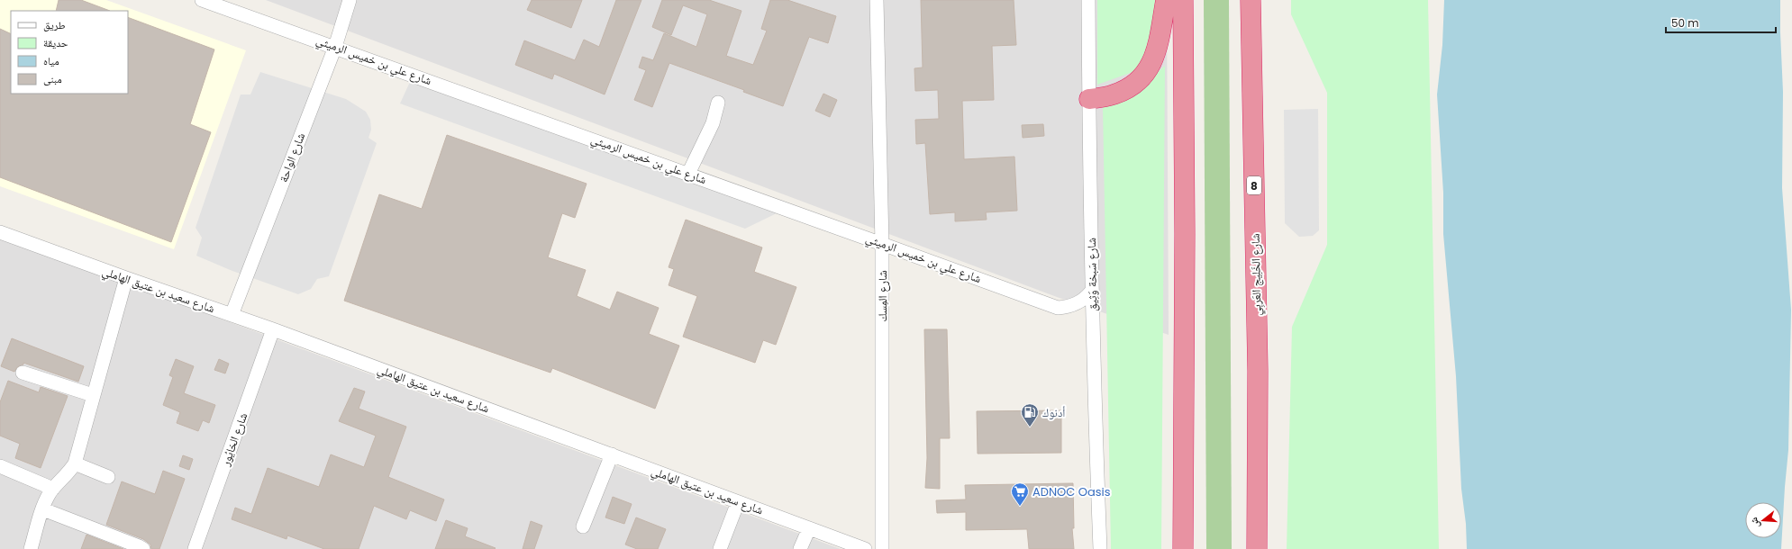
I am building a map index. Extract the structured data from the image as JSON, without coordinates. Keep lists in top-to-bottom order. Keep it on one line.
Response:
{"streets":{"highway":["8","شارع الخَلِيج العَربِي"],"street":["شارع علي بن خميس الرميثي","شارع الواحة","شارع سَبخة وَثِيق","شارع سعيد بن عتيق الهاملي","شارع المِسك","شارع الخايُور"]},"crossings":[["شارع علي بن خميس الرميثي","شارع الواحة"],["شارع علي بن خميس الرميثي","شارع سَبخة وَثِيق"],["شارع علي بن خميس الرميثي","شارع المِسك"],["شارع الواحة","شارع سعيد بن عتيق الهاملي"],["شارع سعيد بن عتيق الهاملي","شارع الخايُور"]],"places":{"fuel station":["أدنوك"],"supermarket":["ADNOC Oasis"]},"legend":["طريق","حديقة","مياه","مبنى"],"scale_bar":"50 m","north":"left"}
